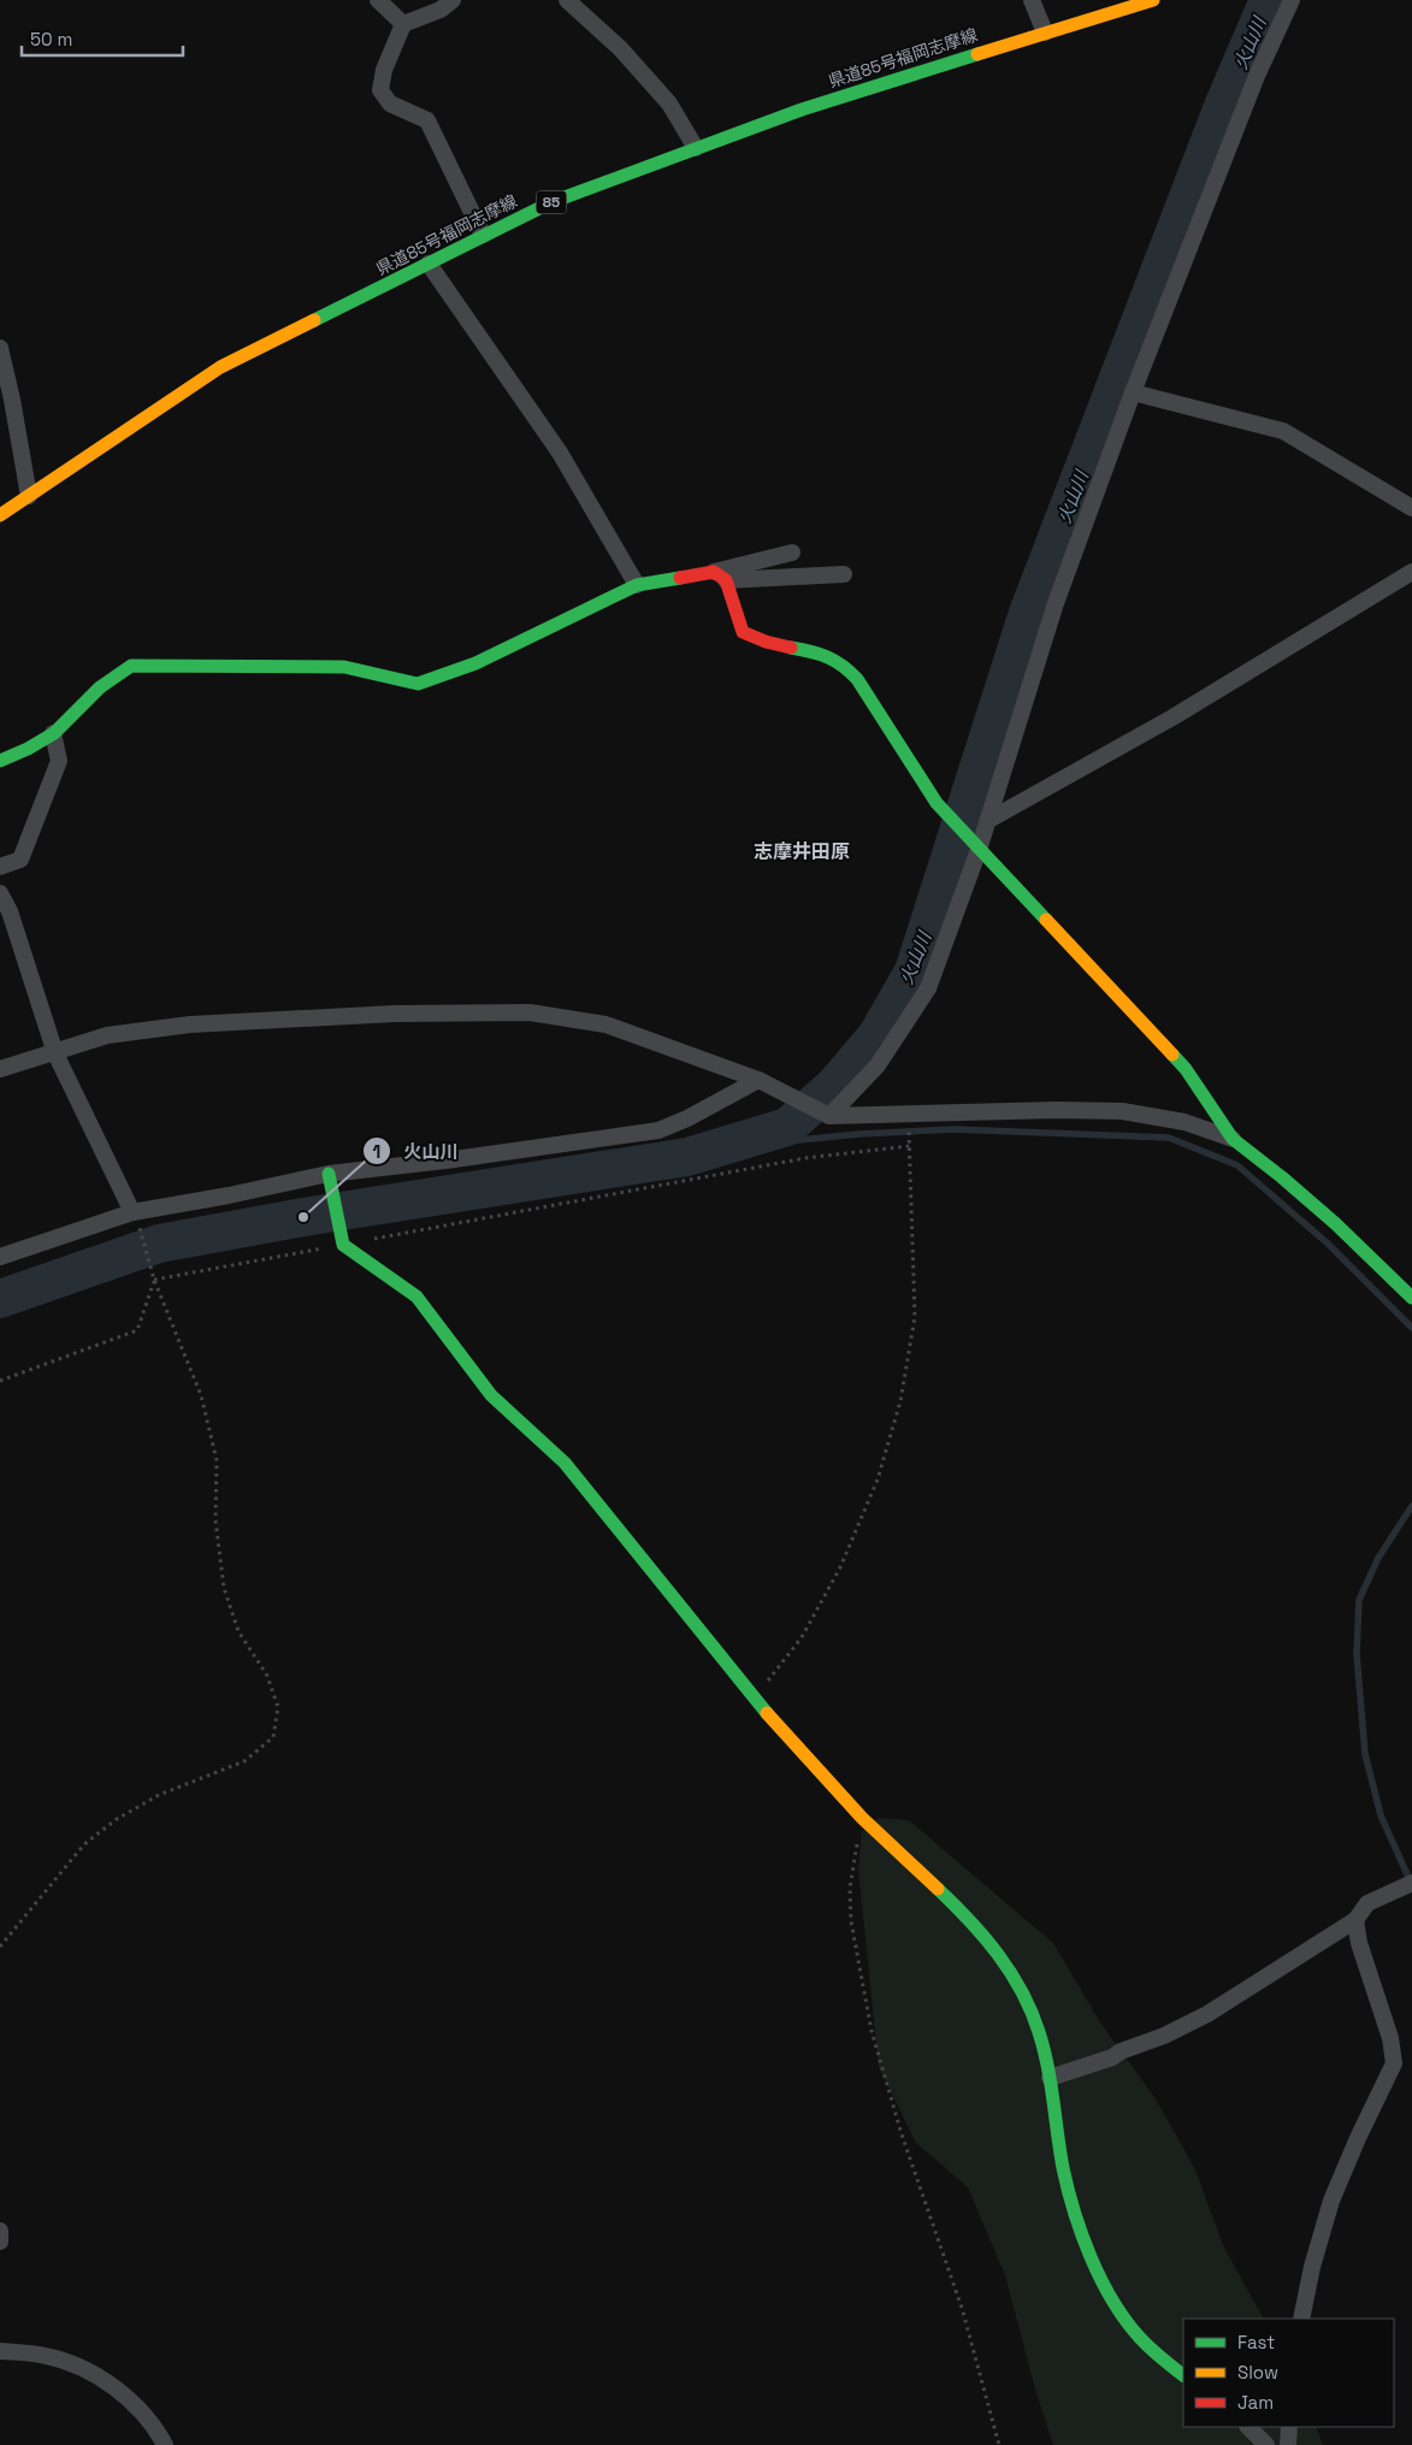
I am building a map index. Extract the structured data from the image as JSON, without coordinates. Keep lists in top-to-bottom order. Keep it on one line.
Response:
{"streets":{"street":["県道85号福岡志摩線","85"]},"districts":["志摩井田原"],"water":["火山川"],"places":["火山川"],"legend":["Fast","Slow","Jam"],"scale_bar":"50 m"}
